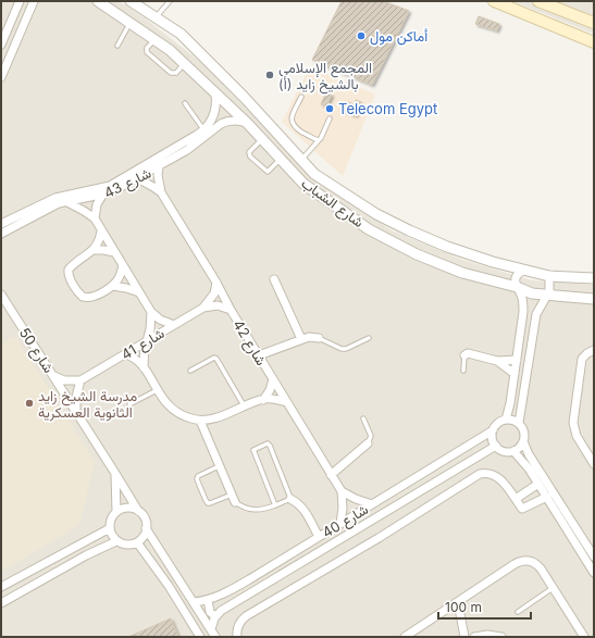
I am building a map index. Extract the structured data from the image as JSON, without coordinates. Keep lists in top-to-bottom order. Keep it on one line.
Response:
{"streets":{"street":["شارع 43","شارع الشباب","شارع 42","شارع 41","شارع 50","شارع 40"]},"crossings":[["شارع 43","شارع الشباب"],["شارع 43","شارع 42"],["شارع 42","شارع 41"]],"places":["أماكن مول","المجمع الإسلامي (أ) بالشيخ زايد","Telecom Egypt","مدرسة الشيخ زايد الثانوية العسكرية"],"scale_bar":"100 m"}
